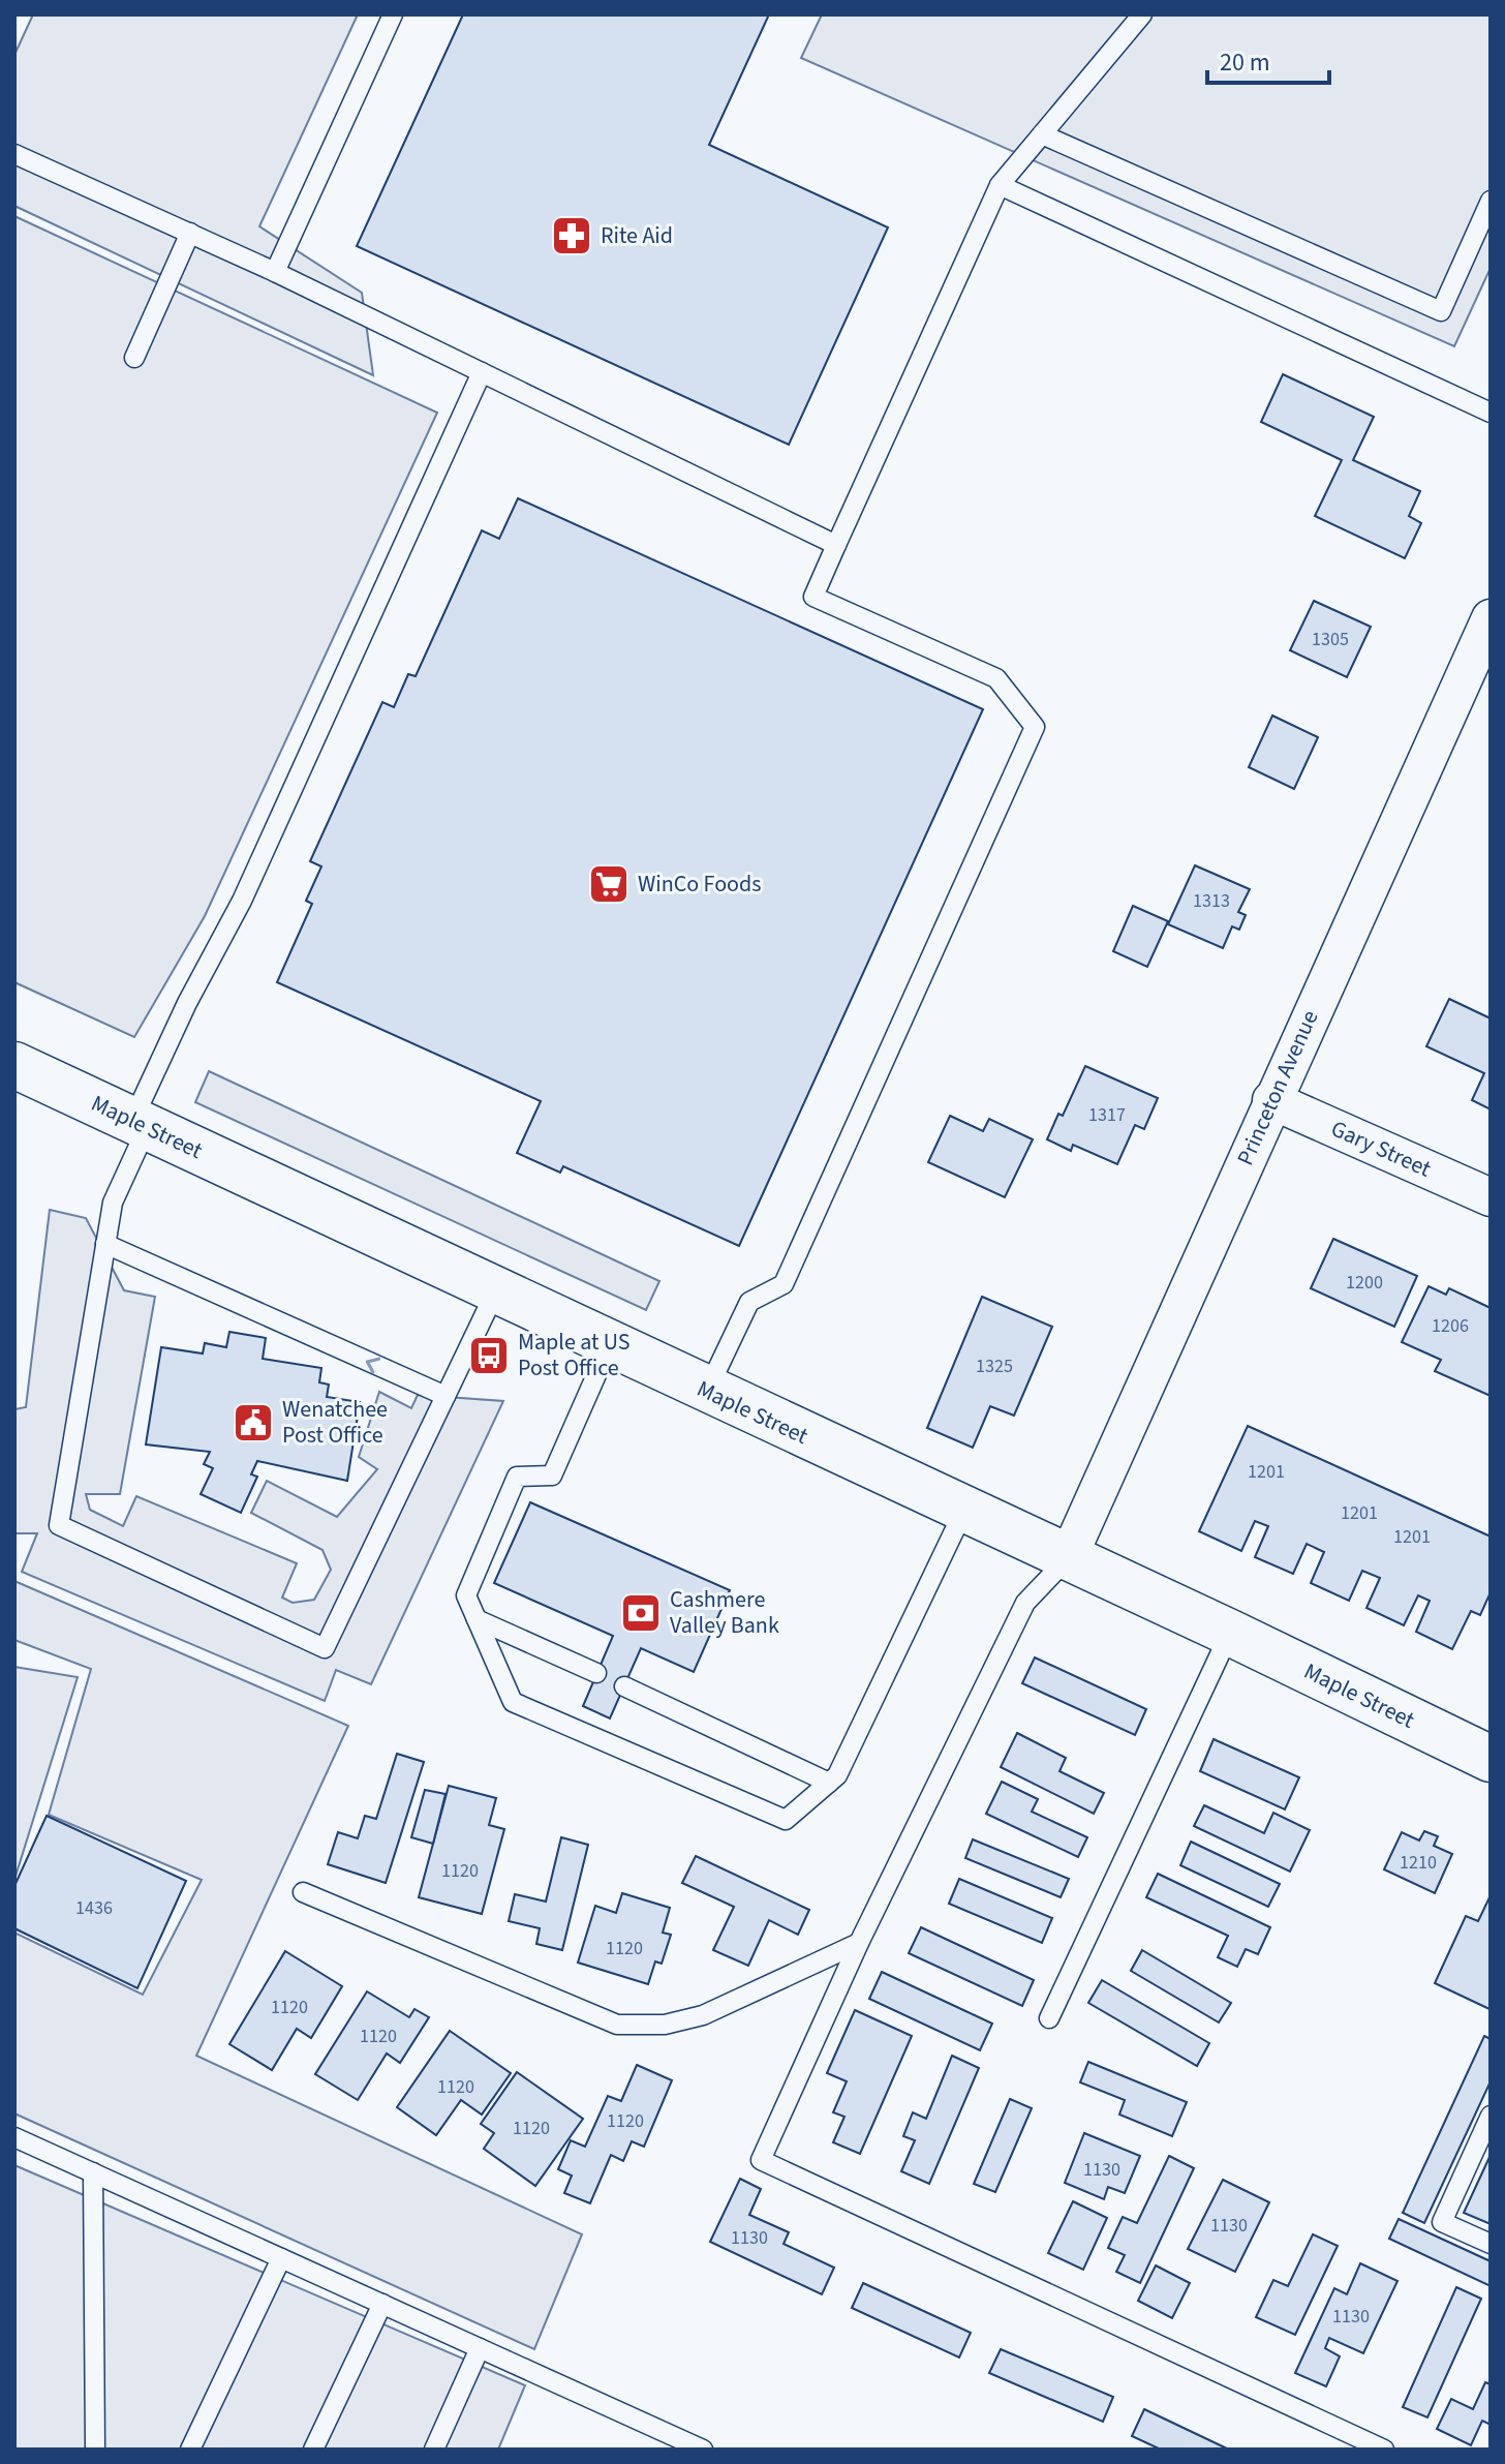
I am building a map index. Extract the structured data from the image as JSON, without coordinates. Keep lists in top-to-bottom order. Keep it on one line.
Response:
{"streets":{"street":["Princeton Avenue","Maple Street","Gary Street"]},"crossings":[["Princeton Avenue","Maple Street"],["Princeton Avenue","Gary Street"]],"places":{"pharmacy":["Rite Aid"],"supermarket":["WinCo Foods"],"bus stop":["Maple at US Post Office"],"public building":["Wenatchee Post Office"],"bank":["Cashmere Valley Bank"]},"house_numbers":["1305","1313","1317","1200","1206","1325","1201","1201","1201","1210","1120","1436","1120","1120","1120","1120","1120","1120","1130","1130","1130","1130"],"scale_bar":"20 m"}
